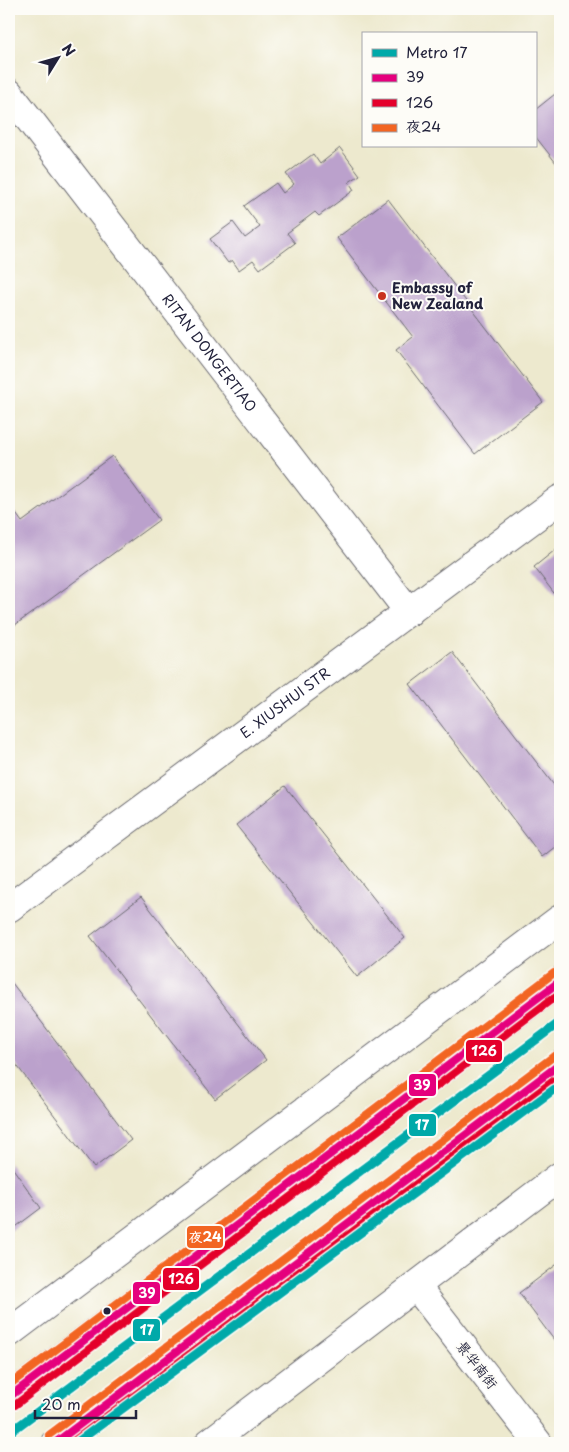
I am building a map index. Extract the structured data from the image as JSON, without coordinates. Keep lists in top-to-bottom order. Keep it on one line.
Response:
{"streets":{"street":["RITAN DONGERTIAO","E. XIUSHUI STR","景华南街"]},"crossings":[["RITAN DONGERTIAO","E. XIUSHUI STR"]],"places":["Embassy of New Zealand"],"lines":["transit line 夜24","transit line 39","transit line 126","metro line 17"],"legend":["Metro 17","39","126","夜24"],"scale_bar":"20 m","north":"top right"}
